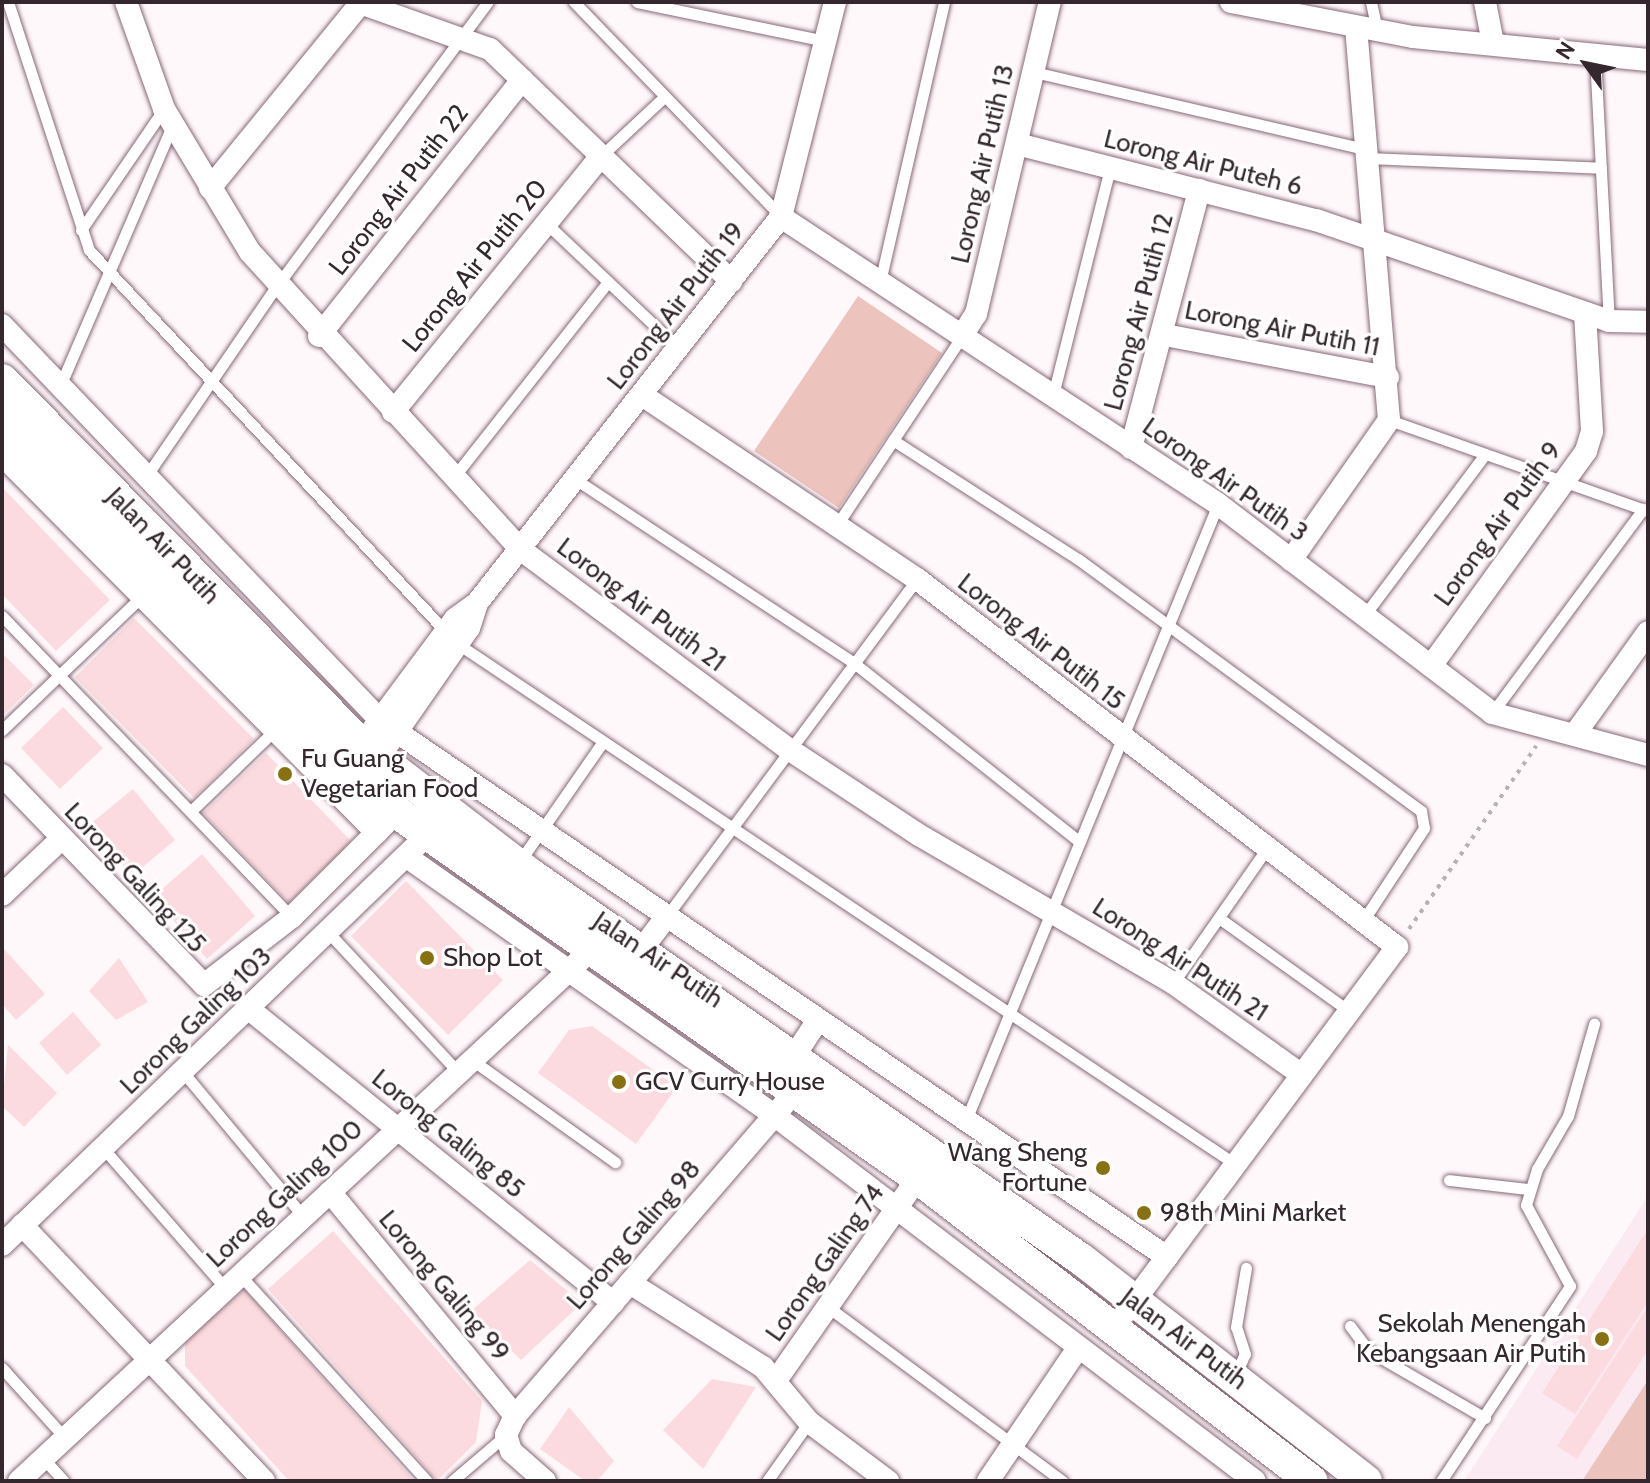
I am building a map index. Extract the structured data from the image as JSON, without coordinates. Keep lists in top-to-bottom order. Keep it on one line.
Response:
{"streets":{"street":["Lorong Air Puteh 6","Lorong Air Putih 13","Lorong Air Putih 22","Lorong Air Putih 20","Lorong Air Putih 19","Lorong Air Putih 12","Lorong Air Putih 11","Lorong Air Putih 3","Lorong Air Putih 9","Jalan Air Putih","Lorong Air Putih 21","Lorong Air Putih 15","Lorong Galing 125","Lorong Galing 103","Lorong Galing 85","Lorong Galing 100","Lorong Galing 98","Lorong Galing 74","Lorong Galing 99"]},"crossings":[["Lorong Air Puteh 6","Lorong Air Putih 13"],["Lorong Air Puteh 6","Lorong Air Putih 12"],["Lorong Air Puteh 6","Lorong Air Putih 9"],["Lorong Air Putih 13","Lorong Air Putih 3"],["Lorong Air Putih 22","Lorong Air Putih 21"],["Lorong Air Putih 20","Lorong Air Putih 21"],["Lorong Air Putih 19","Lorong Air Putih 3"],["Lorong Air Putih 19","Jalan Air Putih"],["Lorong Air Putih 19","Lorong Air Putih 21"],["Lorong Air Putih 19","Lorong Air Putih 15"],["Lorong Air Putih 12","Lorong Air Putih 11"],["Lorong Air Putih 12","Lorong Air Putih 3"],["Lorong Air Putih 3","Lorong Air Putih 9"],["Jalan Air Putih","Lorong Galing 125"],["Jalan Air Putih","Lorong Galing 103"],["Jalan Air Putih","Lorong Galing 100"],["Jalan Air Putih","Lorong Galing 98"],["Jalan Air Putih","Lorong Galing 74"],["Lorong Galing 103","Lorong Galing 85"],["Lorong Galing 85","Lorong Galing 100"],["Lorong Galing 85","Lorong Galing 98"],["Lorong Galing 100","Lorong Galing 99"],["Lorong Galing 98","Lorong Galing 99"]],"places":["Fu Guang Vegetarian Food","Shop Lot","GCV Curry House","Wang Sheng Fortune","98th Mini Market","Sekolah Menengah Kebangsaan Air Putih"],"north":"top left"}
